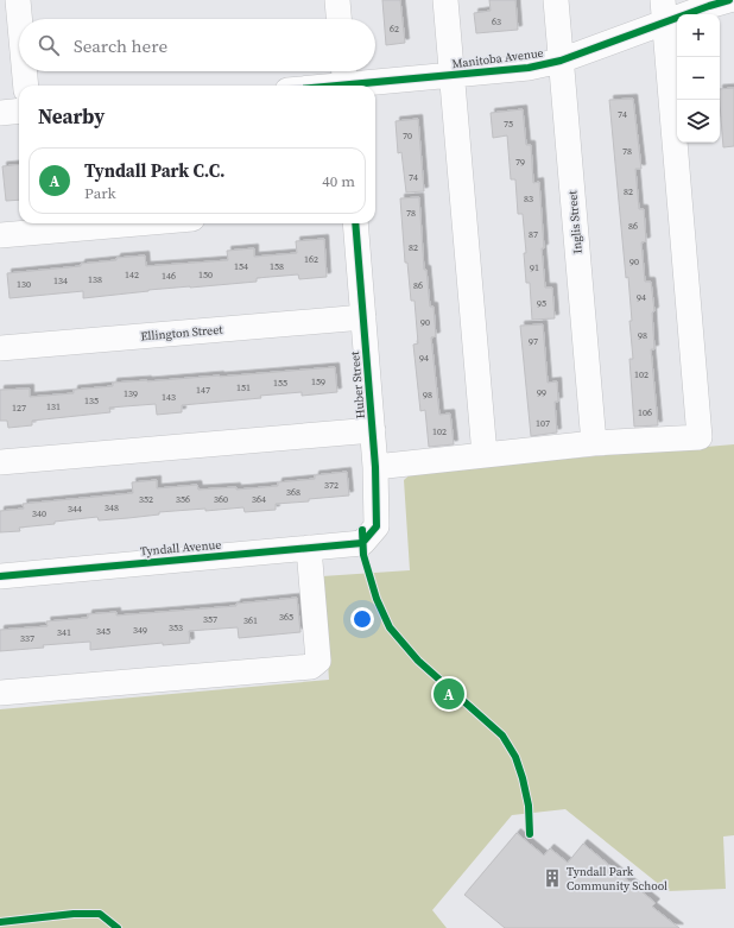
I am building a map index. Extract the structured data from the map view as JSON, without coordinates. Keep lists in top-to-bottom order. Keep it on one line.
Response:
{"streets":{"street":["Manitoba Avenue","Inglis Street","Ellington Street","Huber Street","Tyndall Avenue"]},"crossings":[["Manitoba Avenue","Inglis Street"],["Ellington Street","Huber Street"],["Huber Street","Tyndall Avenue"]],"places":{"building":["Tyndall Park Community School"]},"house_numbers":["63","62","74","75","70","78","79","74","82","83","78","86","87","82","162","90","154","158","91","142","150","146","138","134","130","86","94","95","90","98","97","94","102","159","155","151","147","99","139","98","143","135","131","127","106","107","102","372","368","352","356","360","364","348","344","340","365","357","361","353","349","345","341","337"],"page":{"map_buttons":["+","−"],"search":"Search here","heading":"Nearby","list":[{"mark":"A","name":"Tyndall Park C.C.","note":"Park","value":"40 m"}],"pins":"A"}}
